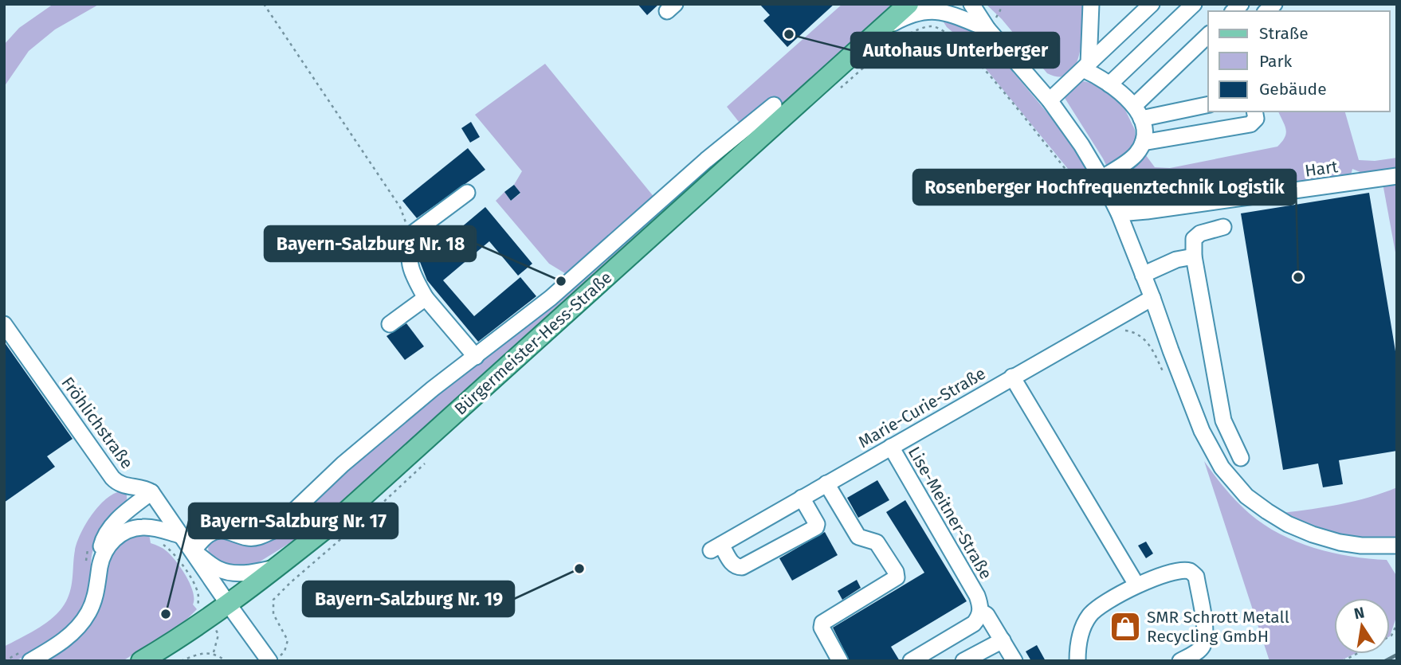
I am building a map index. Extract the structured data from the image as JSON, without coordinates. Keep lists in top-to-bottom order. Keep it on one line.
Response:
{"streets":{"main road":["Bürgermeister-Hess-Straße"],"street":["Hart","Marie-Curie-Straße","Fröhlichstraße","Lise-Meitner-Straße"]},"crossings":[["Marie-Curie-Straße","Lise-Meitner-Straße"]],"places":{"other":["Autohaus Unterberger","Rosenberger Hochfrequenztechnik Logistik","Bayern-Salzburg Nr. 18","Bayern-Salzburg Nr. 19","Bayern-Salzburg Nr. 17"],"shop":["SMR Schrott Metall Recycling GmbH"]},"legend":["Straße","Park","Gebäude"],"north":"top"}
